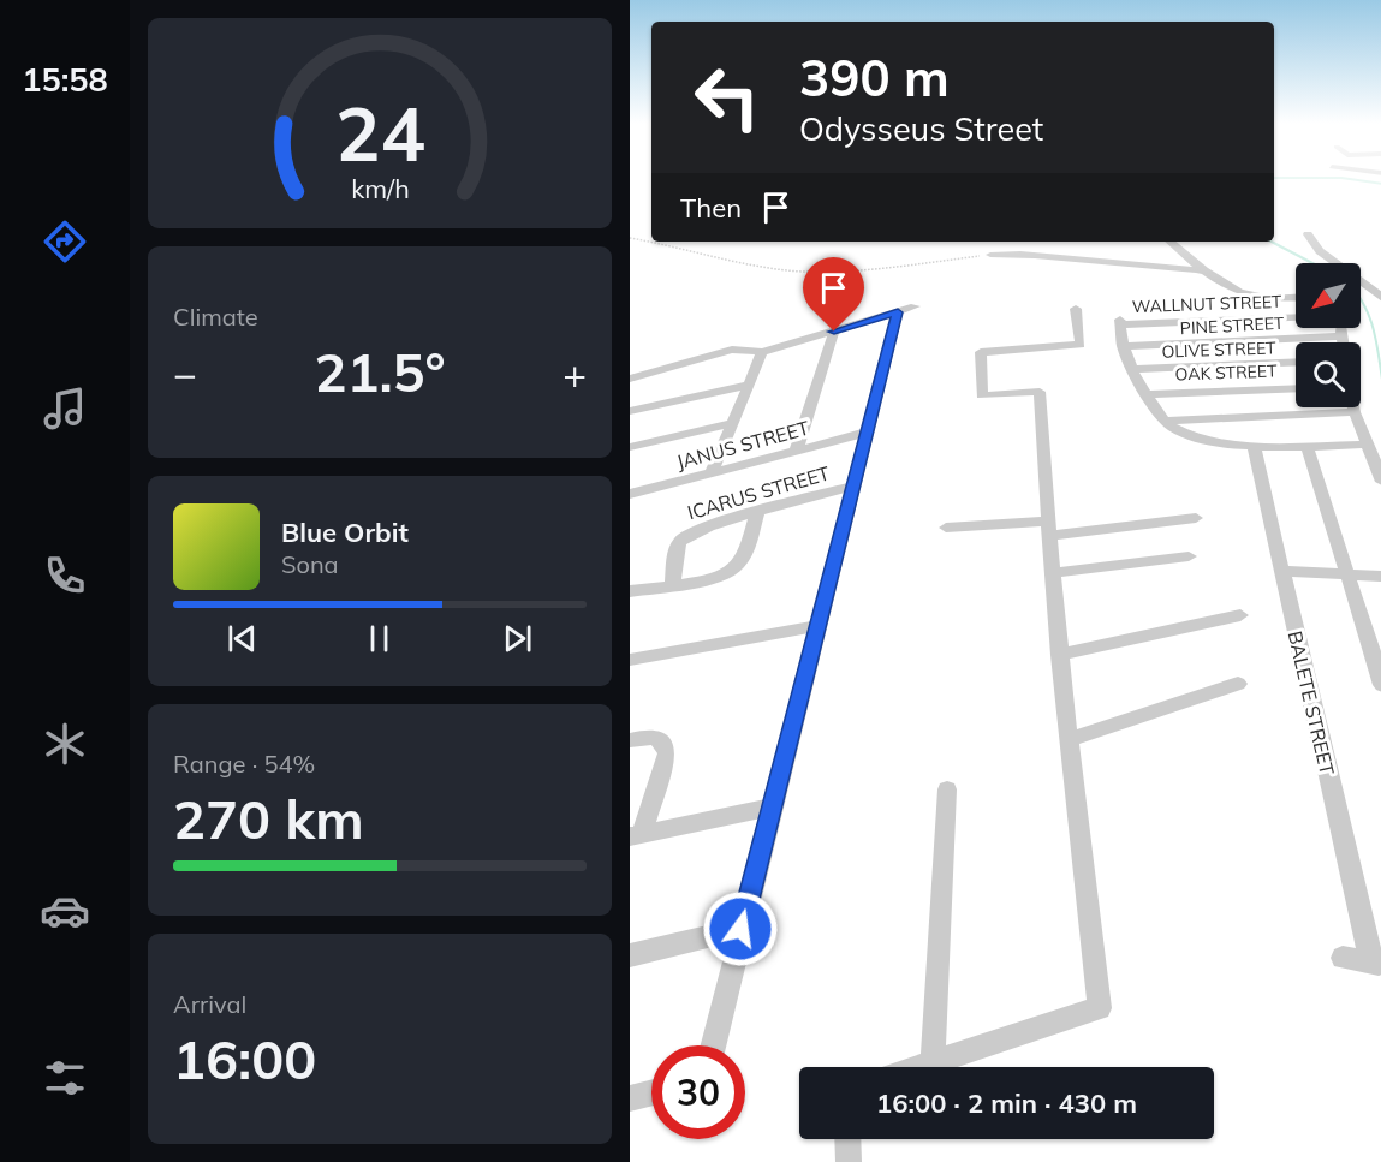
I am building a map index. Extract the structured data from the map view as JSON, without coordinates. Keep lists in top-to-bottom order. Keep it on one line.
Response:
{"streets":{"street":["WALLNUT STREET","PINE STREET","OLIVE STREET","OAK STREET","JANUS STREET","ICARUS STREET","BALETE STREET"]},"crossings":[["WALLNUT STREET","PINE STREET"]],"north":"bottom left","page":{"tabs":"15:58","turn":["390 m","Odysseus Street"],"then":"Then","tile":["Climate",["Range · 54%","270 km"],["Arrival","16:00"]],"heat":["−","21.5°","+"],"song":["Blue Orbit","Sona"],"limit":"30","trip":"16:00 · 2 min · 430 m","gauge":["24","km/h"]}}
